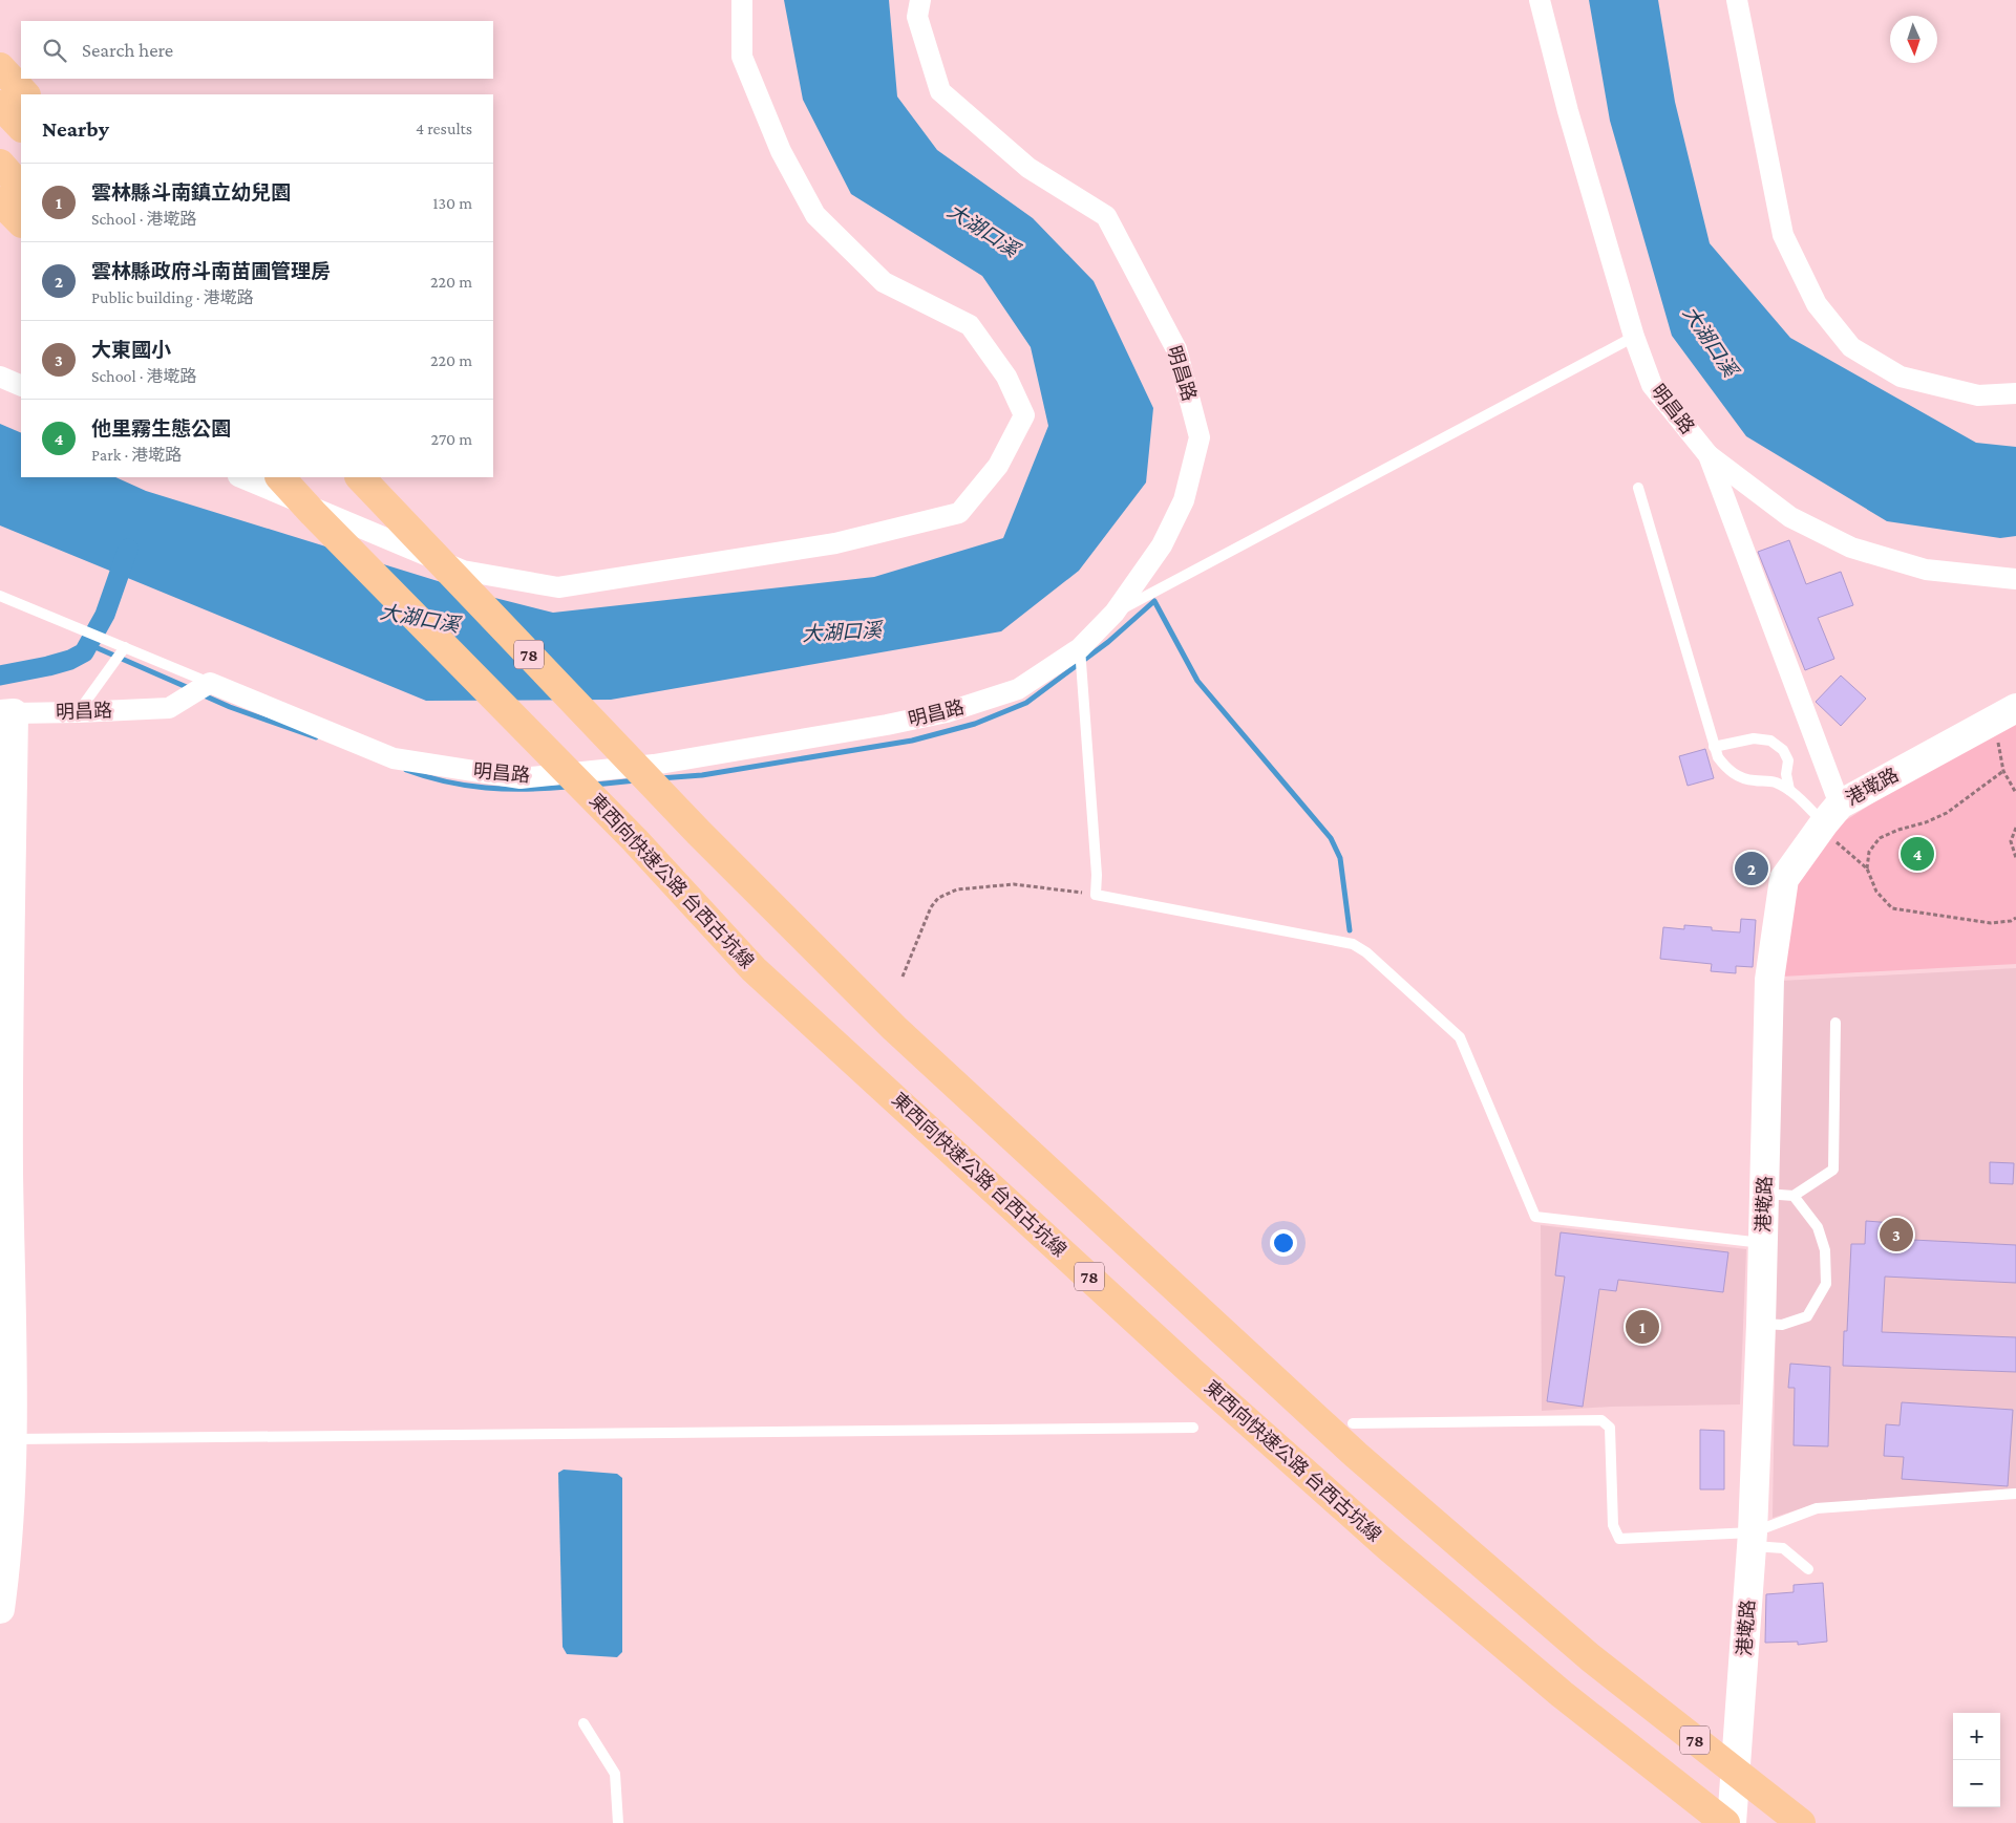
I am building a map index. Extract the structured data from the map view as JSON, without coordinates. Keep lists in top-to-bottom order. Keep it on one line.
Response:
{"streets":{"highway":["78","東西向快速公路 台西古坑線"],"street":["明昌路","港墘路"]},"crossings":[["明昌路","港墘路"]],"water":["大湖口溪"],"north":"bottom","page":{"search":"Search here","heading":["Nearby","4 results"],"list":[{"mark":"1","name":"雲林縣斗南鎮立幼兒園","note":"School · 港墘路","value":"130 m"},{"mark":"2","name":"雲林縣政府斗南苗圃管理房","note":"Public building · 港墘路","value":"220 m"},{"mark":"3","name":"大東國小","note":"School · 港墘路","value":"220 m"},{"mark":"4","name":"他里霧生態公園","note":"Park · 港墘路","value":"270 m"}],"pins":["4","2","3","1"],"map_buttons":["+","−"]}}
